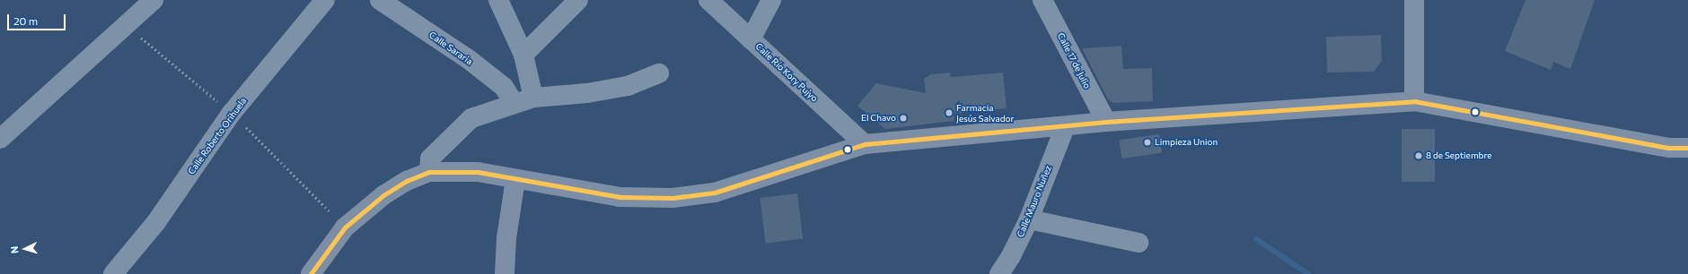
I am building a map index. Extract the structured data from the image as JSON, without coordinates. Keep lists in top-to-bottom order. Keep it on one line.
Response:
{"streets":{"street":["Calle Sararia","Calle 17 de Julio","Calle Río Kory Pujyo","Calle Roberto Orihuela","Calle Mauro Nuñez"]},"places":["Farmacia Jesús Salvador","El Chavo","Limpieza Union","8 de Septiembre"],"scale_bar":"20 m","north":"left"}
